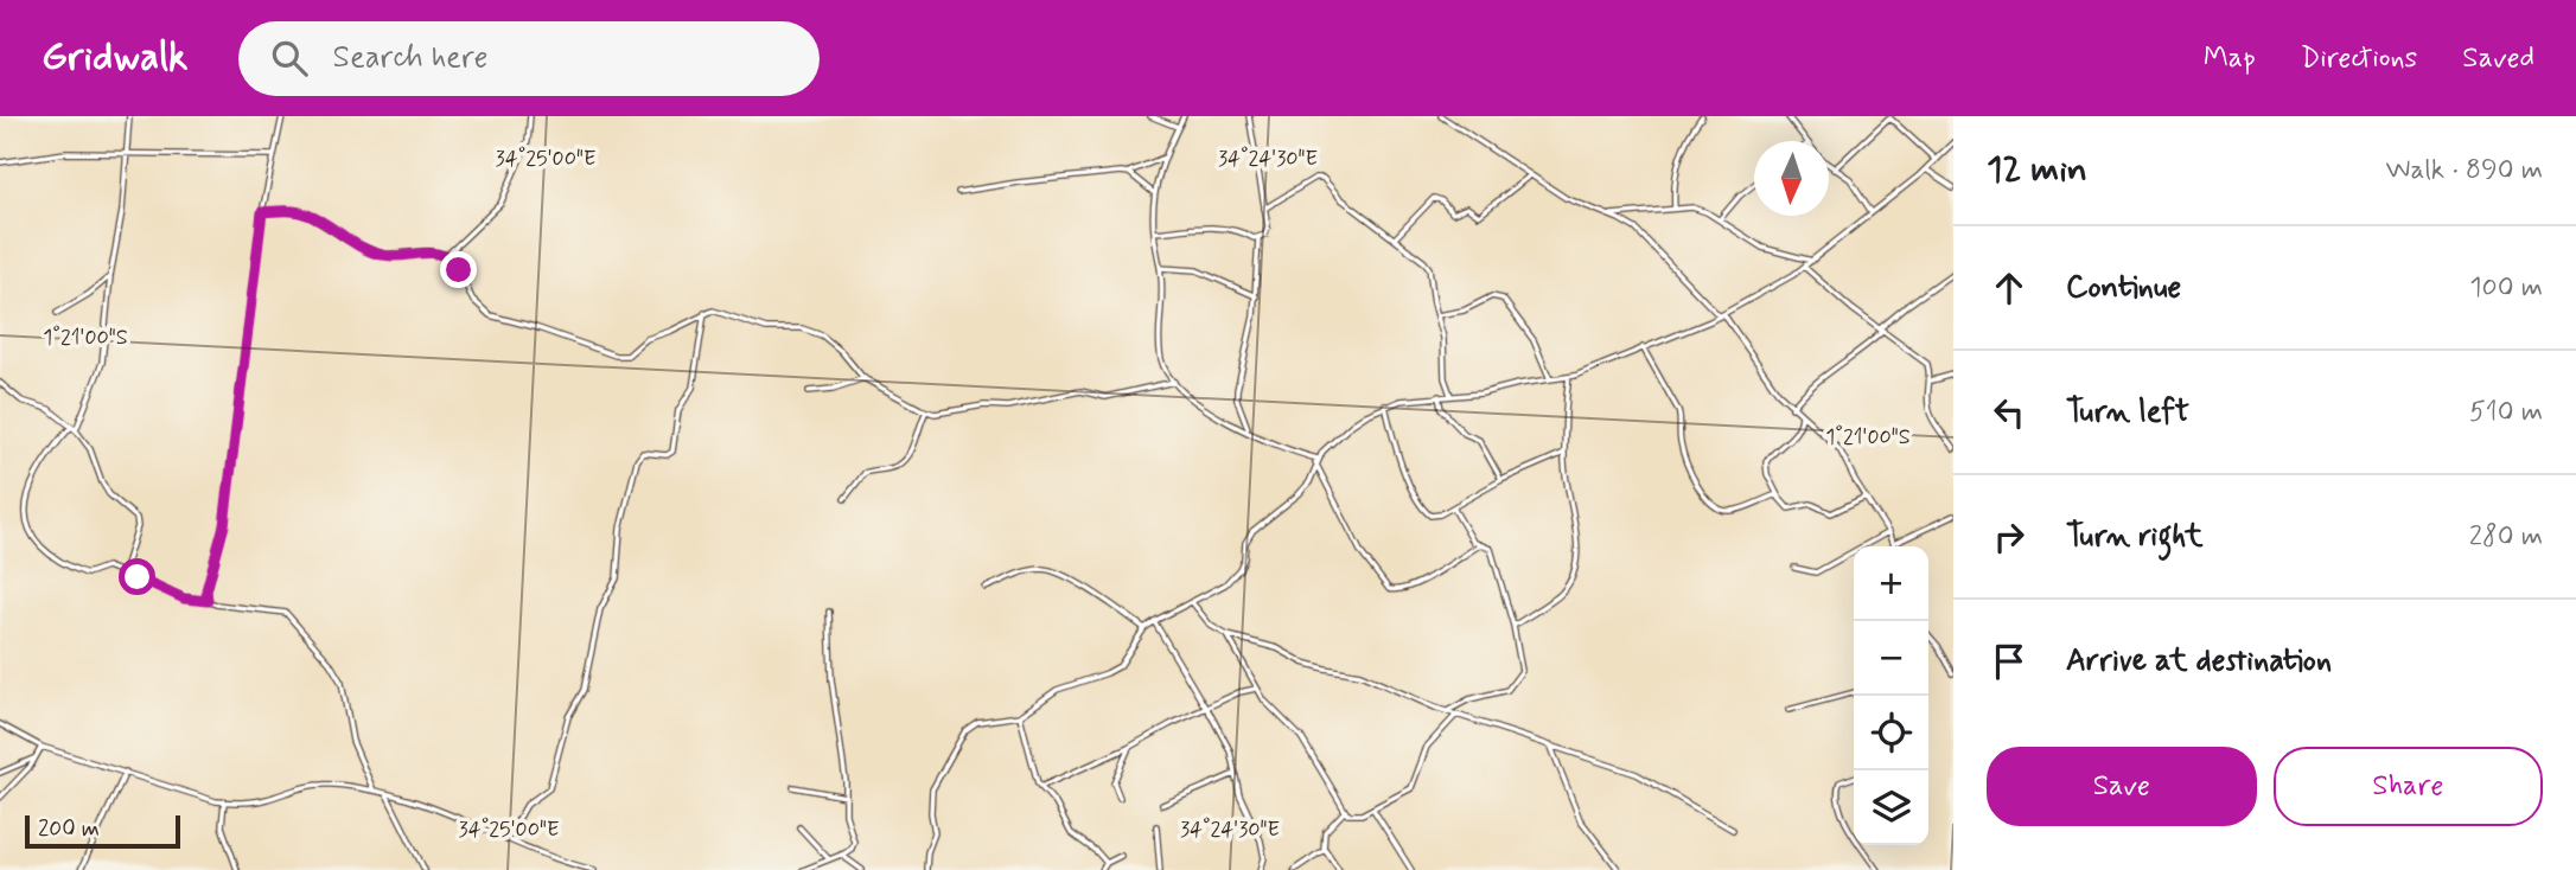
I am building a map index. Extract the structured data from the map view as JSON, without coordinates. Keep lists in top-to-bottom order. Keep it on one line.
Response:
{"scale_bar":"200 m","north":"bottom","page":{"header":"Gridwalk","search":"Search here","nav":["Map","Directions","Saved"],"heading":["12 min","Walk · 890 m"],"list":[["Continue","100 m"],["Turn left","510 m"],["Turn right","280 m"],"Arrive at destination"],"map_buttons":["+","−"],"buttons":["Save","Share"],"scale":"200 m"},"coordinates":["34°25'00\"E","34°24'30\"E","1°21'00\"S"]}
